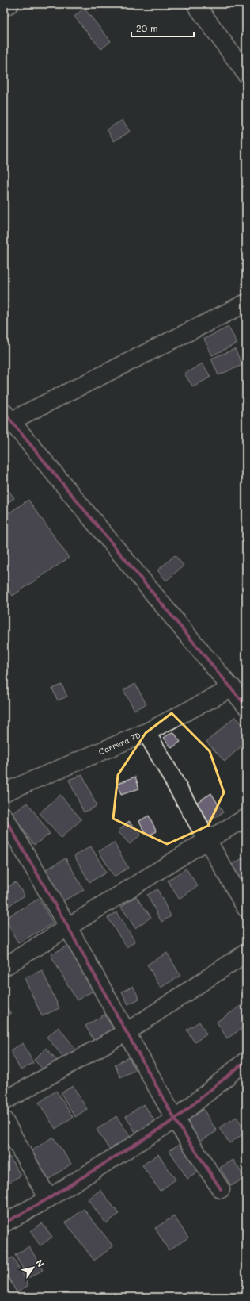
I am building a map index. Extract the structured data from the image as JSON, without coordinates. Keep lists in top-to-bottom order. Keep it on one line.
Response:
{"streets":{"street":["Carrera 7D"]},"scale_bar":"20 m","north":"top right"}
